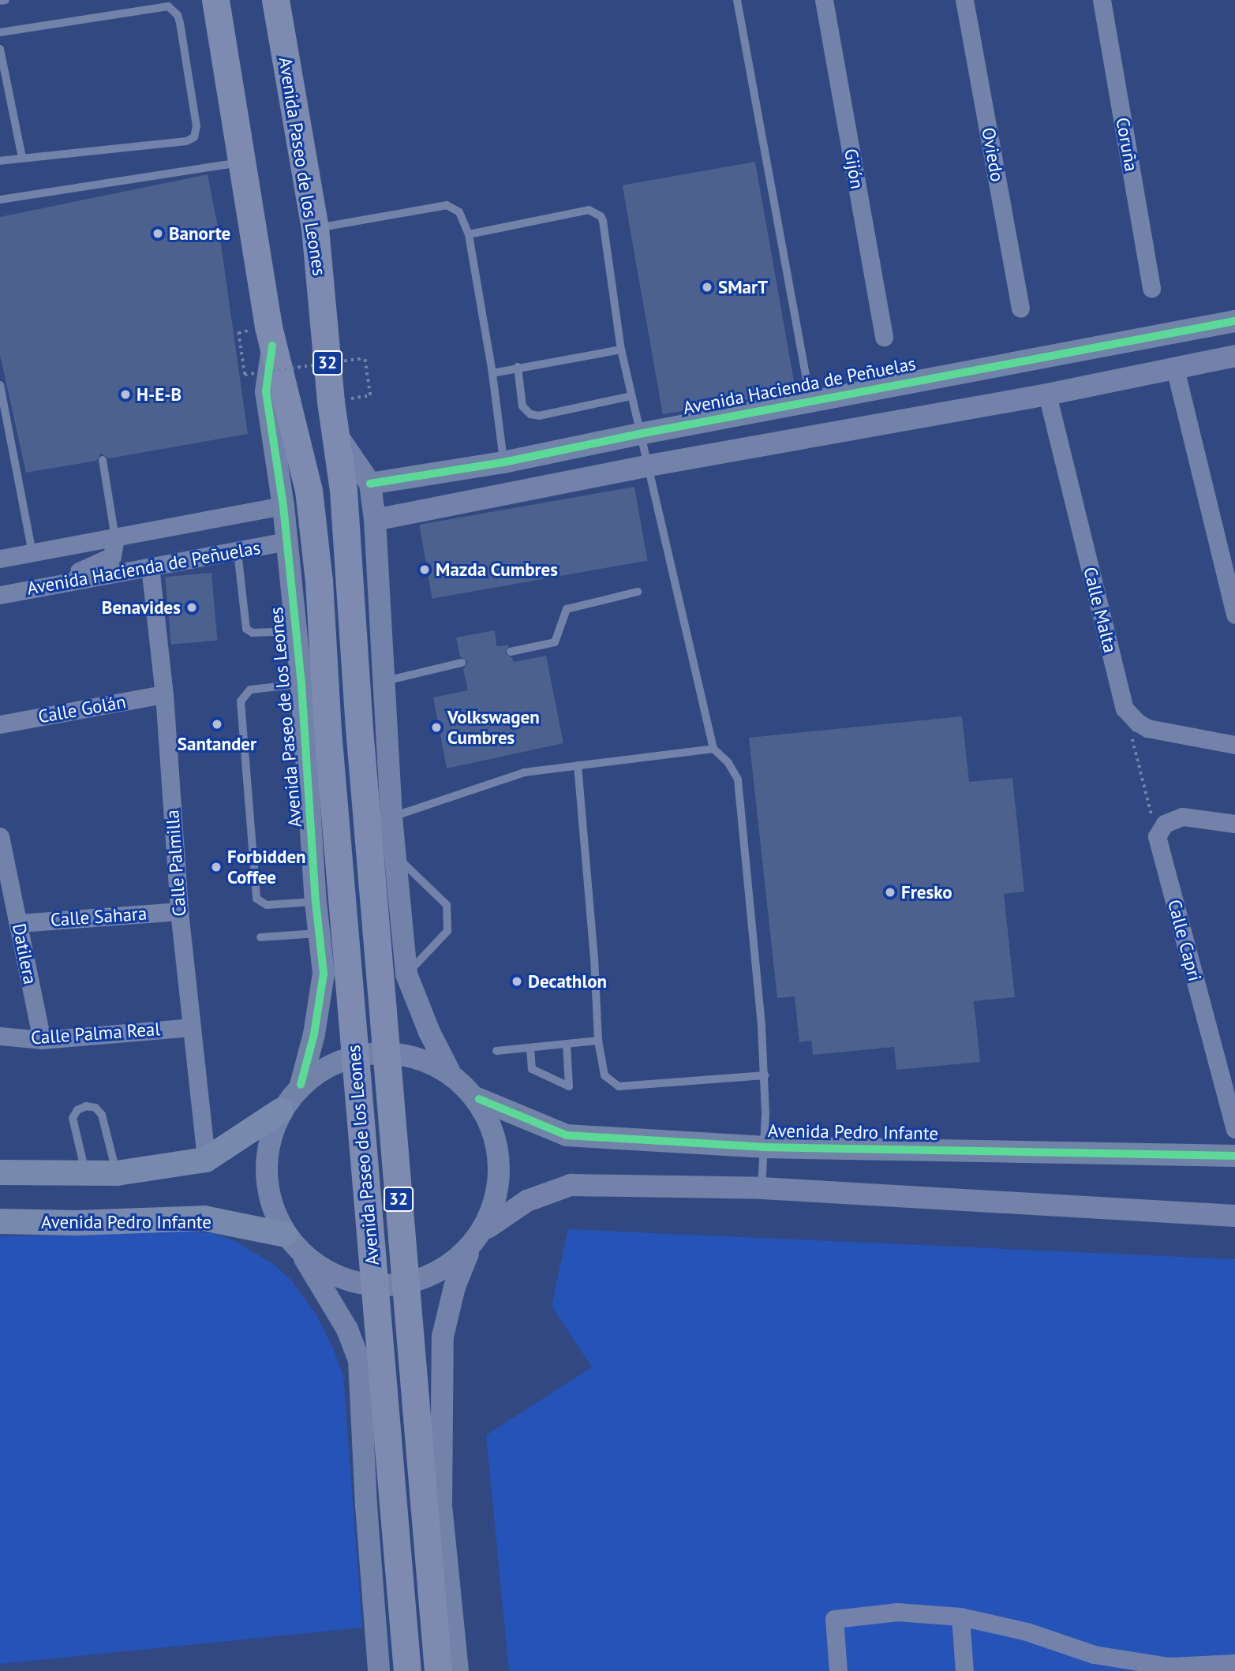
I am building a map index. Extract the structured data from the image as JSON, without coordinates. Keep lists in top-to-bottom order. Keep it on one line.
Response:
{"streets":{"main road":["Avenida Paseo de los Leones","32","Avenida Pedro Infante"],"street":["Coruña","Oviedo","Gijón","Avenida Hacienda de Peñuelas","Calle Malta","Calle Golán","Calle Palmilla","Calle Sahara","Calle Capri","Datilera","Calle Palma Real"]},"crossings":[["Avenida Paseo de los Leones","Avenida Hacienda de Peñuelas"],["Avenida Hacienda de Peñuelas","Calle Palmilla"],["Calle Golán","Calle Palmilla"],["Calle Palmilla","Calle Sahara"],["Calle Palmilla","Calle Palma Real"],["Calle Sahara","Datilera"],["Datilera","Calle Palma Real"]],"places":["Banorte","SMarT","H-E-B","Mazda Cumbres","Benavides","Santander","Volkswagen Cumbres","Forbidden Coffee","Fresko","Decathlon"]}
